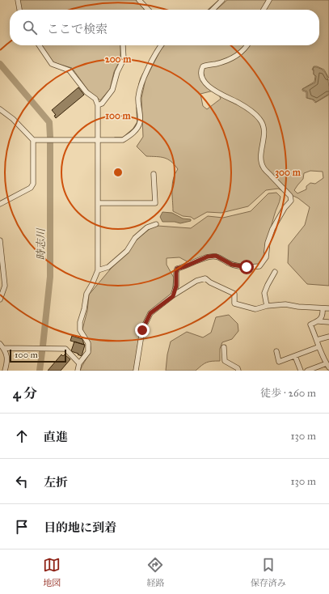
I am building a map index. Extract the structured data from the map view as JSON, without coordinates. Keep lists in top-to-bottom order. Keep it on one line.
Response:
{"water":["時志川"],"scale_bar":"100 m","page":{"search":"ここで検索","scale":"100 m","heading":["4 分","徒歩 · 260 m"],"list":[["直進","130 m"],["左折","130 m"],"目的地に到着"],"nav":["地図","経路","保存済み"]},"rings":["200 m","100 m","300 m"]}
